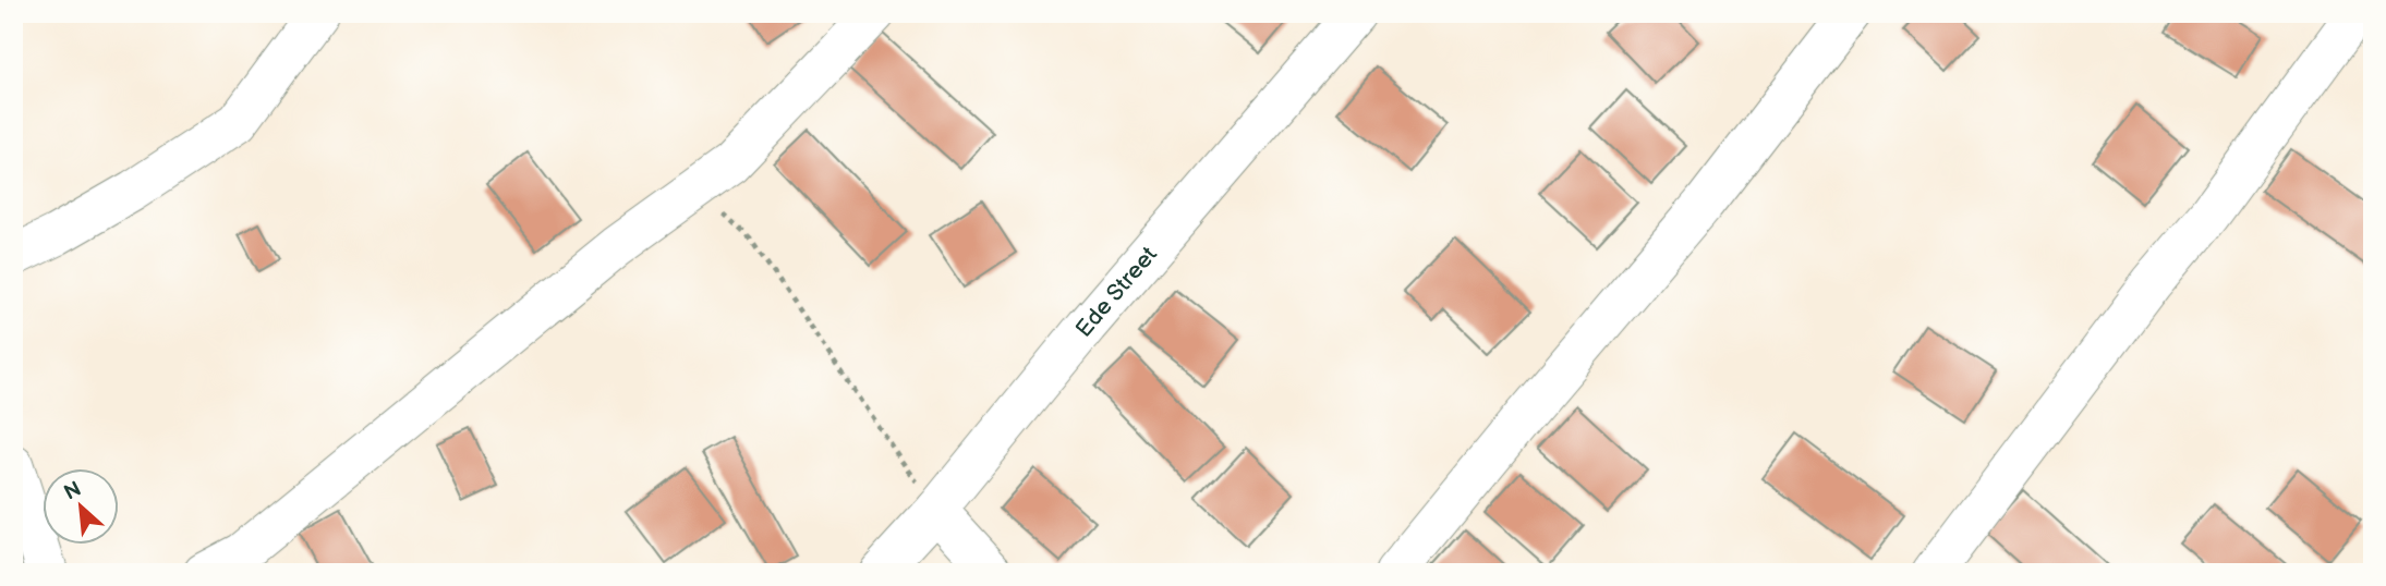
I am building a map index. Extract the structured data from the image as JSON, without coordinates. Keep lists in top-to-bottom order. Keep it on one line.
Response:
{"streets":{"street":["Ede Street"]},"north":"top left"}
